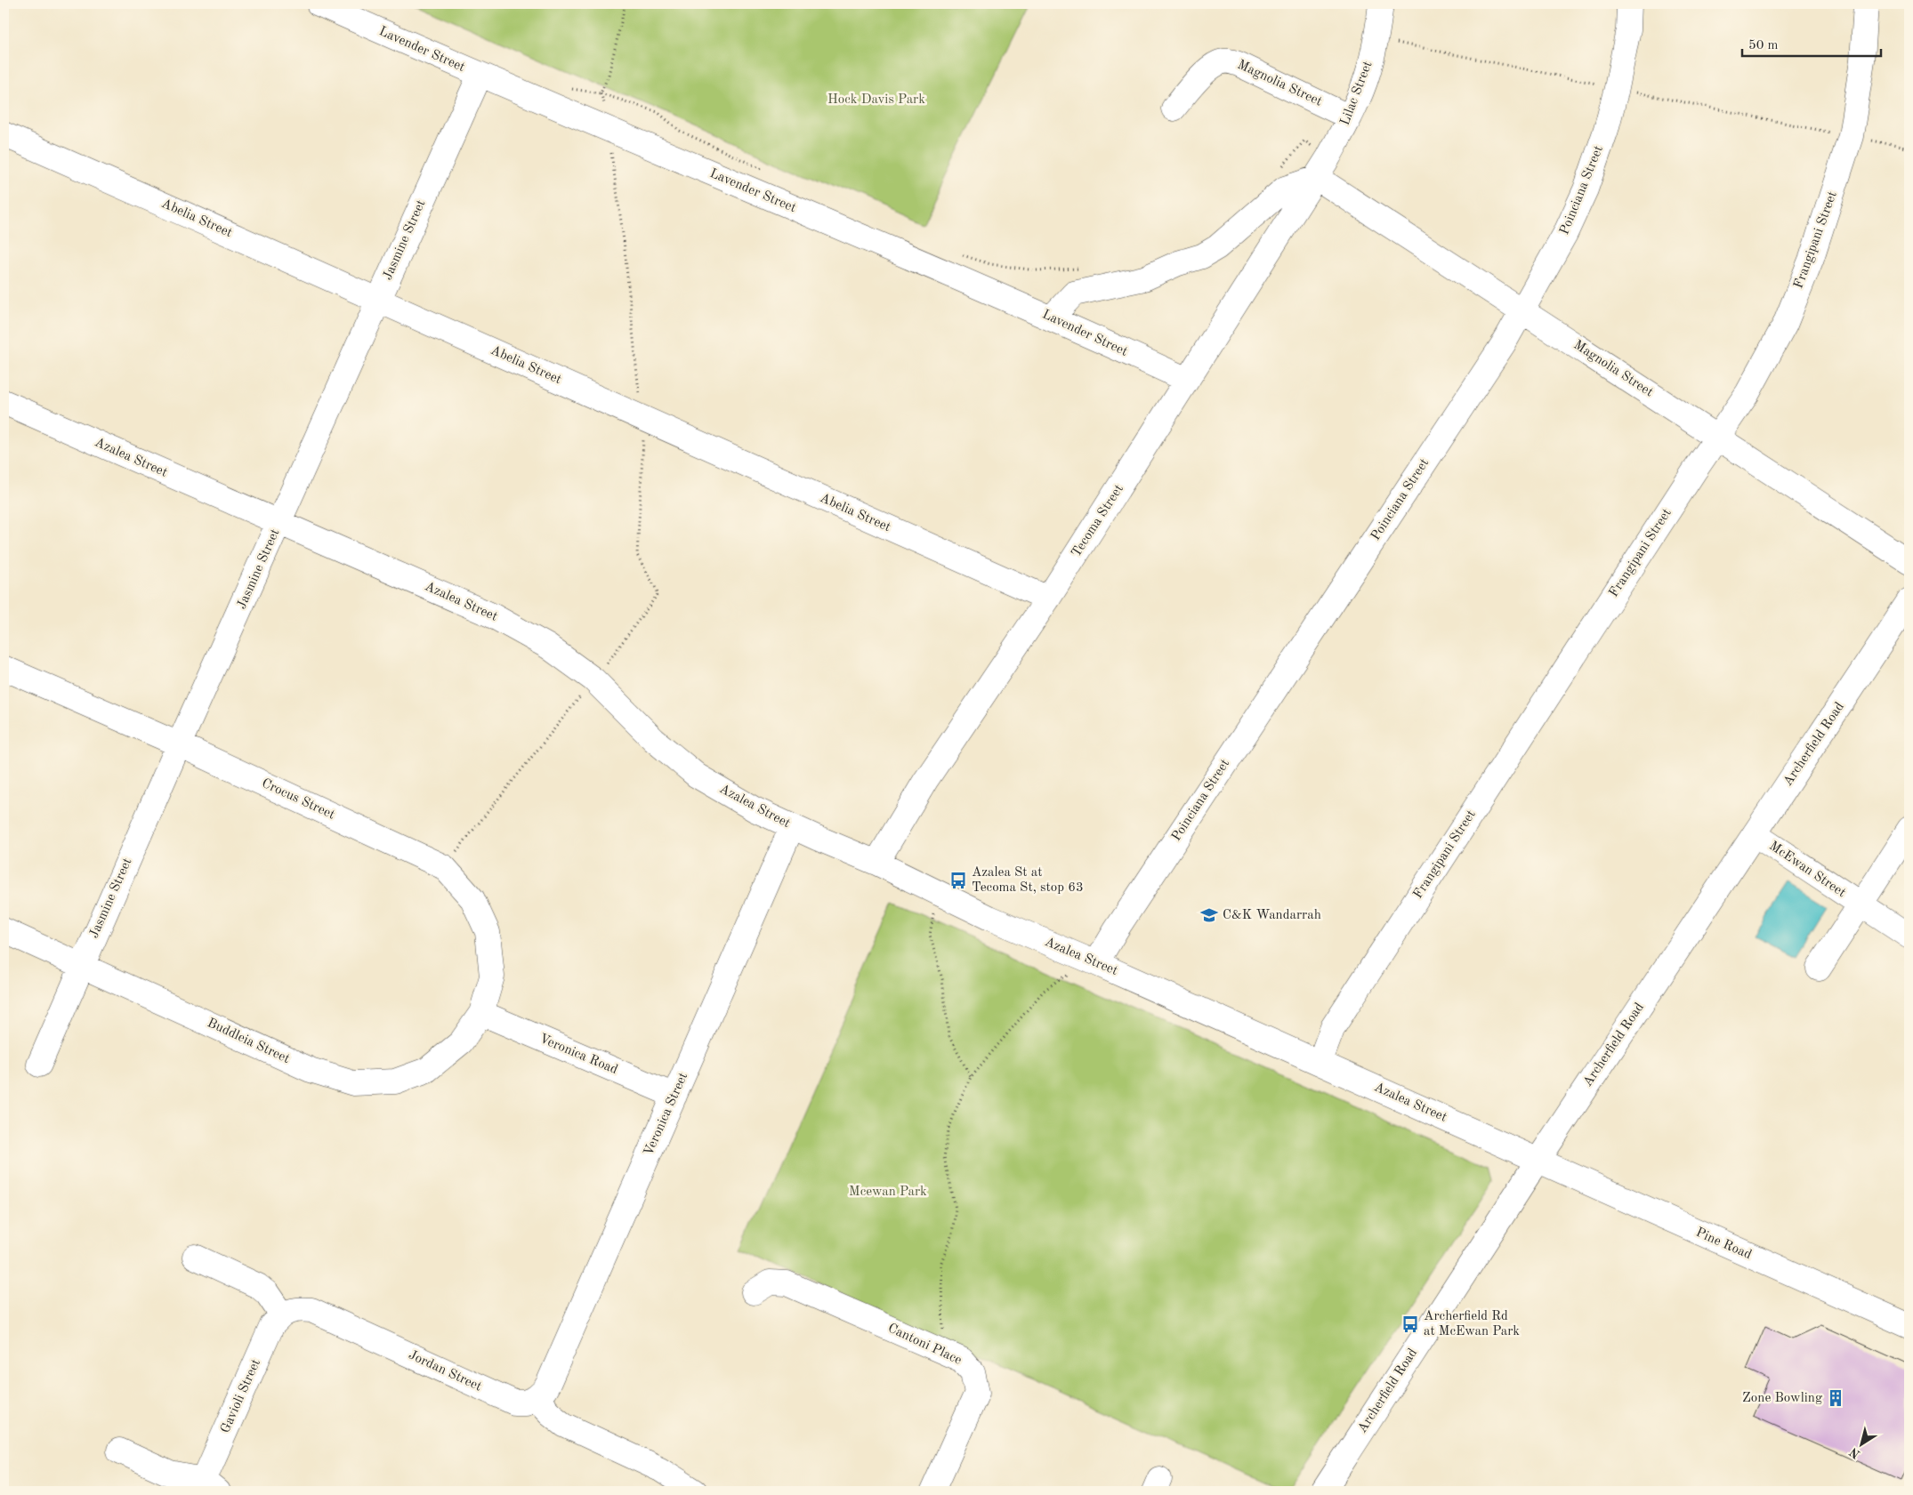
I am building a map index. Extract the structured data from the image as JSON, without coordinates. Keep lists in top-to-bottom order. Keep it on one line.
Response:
{"streets":{"street":["Lavender Street","Magnolia Street","Lilac Street","Poinciana Street","Abelia Street","Jasmine Street","Frangipani Street","Azalea Street","Tecoma Street","Archerfield Road","Crocus Street","McEwan Street","Buddleia Street","Veronica Road","Veronica Street","Pine Road","Cantoni Place","Jordan Street","Gavioli Street"]},"crossings":[["Lavender Street","Jasmine Street"],["Lavender Street","Tecoma Street"],["Magnolia Street","Lilac Street"],["Magnolia Street","Poinciana Street"],["Magnolia Street","Frangipani Street"],["Magnolia Street","Tecoma Street"],["Lilac Street","Tecoma Street"],["Poinciana Street","Azalea Street"],["Abelia Street","Jasmine Street"],["Abelia Street","Tecoma Street"],["Jasmine Street","Azalea Street"],["Jasmine Street","Crocus Street"],["Jasmine Street","Buddleia Street"],["Frangipani Street","Azalea Street"],["Azalea Street","Tecoma Street"],["Azalea Street","Archerfield Road"],["Azalea Street","Veronica Street"],["Azalea Street","Pine Road"],["Archerfield Road","McEwan Street"],["Archerfield Road","Pine Road"],["Crocus Street","Buddleia Street"],["Crocus Street","Veronica Road"],["Buddleia Street","Veronica Road"],["Veronica Road","Veronica Street"],["Veronica Street","Jordan Street"],["Jordan Street","Gavioli Street"]],"parks":["Hock Davis Park","Mcewan Park"],"places":{"bus stop":["Azalea St at Tecoma St, stop 63","Archerfield Rd at McEwan Park"],"school or university":["C&K Wandarrah"],"building":["Zone Bowling"]},"scale_bar":"50 m","north":"bottom left"}
